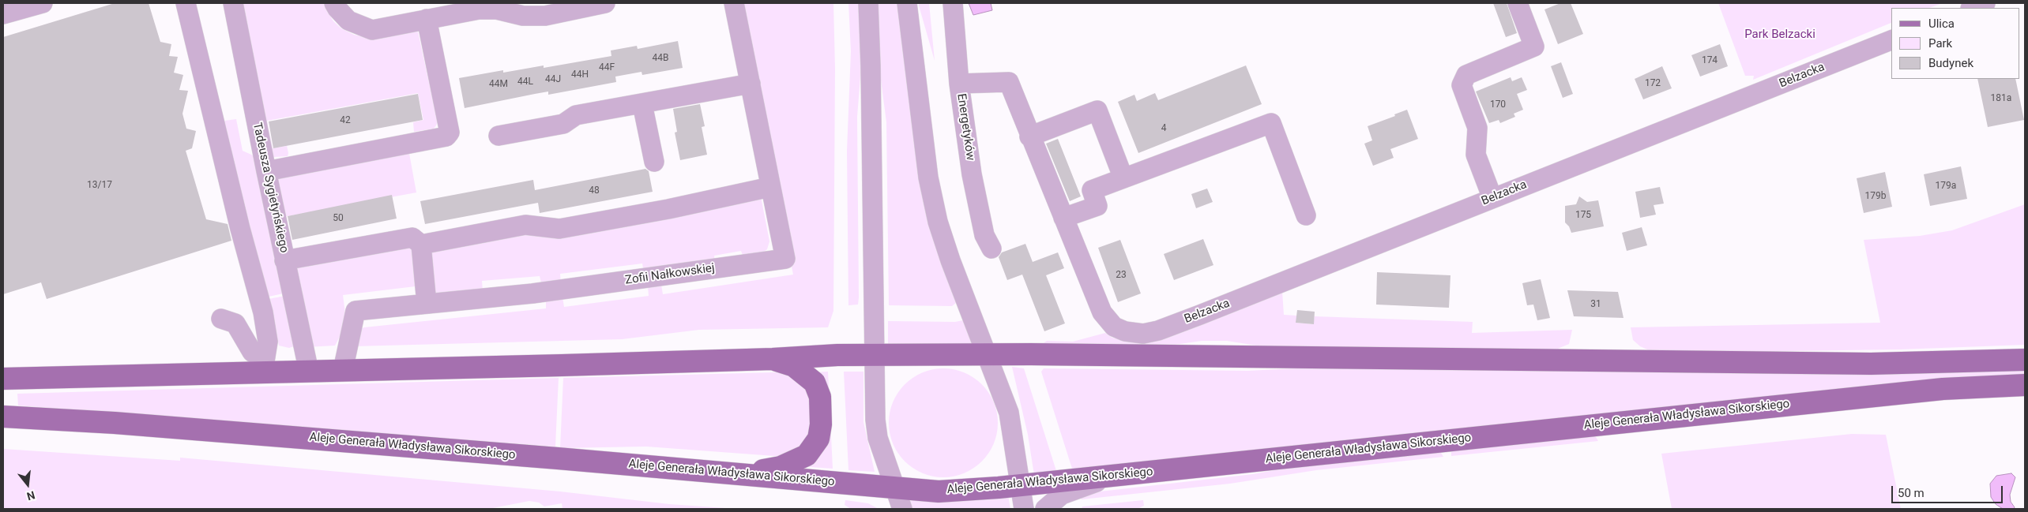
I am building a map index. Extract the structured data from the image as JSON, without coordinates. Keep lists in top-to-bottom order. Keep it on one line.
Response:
{"streets":{"main road":["Aleje Generała Władysława Sikorskiego"],"street":["Belzacka","Energetyków","Tadeusza Sygietyńskiego","Zofii Nałkowskiej"]},"parks":["Park Belzacki"],"house_numbers":["44B","174","44F","44H","44J","44L","172","44M","181a","170","42","4","13/17","179a","48","179b","175","50","23","31"],"legend":["Ulica","Park","Budynek"],"scale_bar":"50 m","north":"bottom"}
